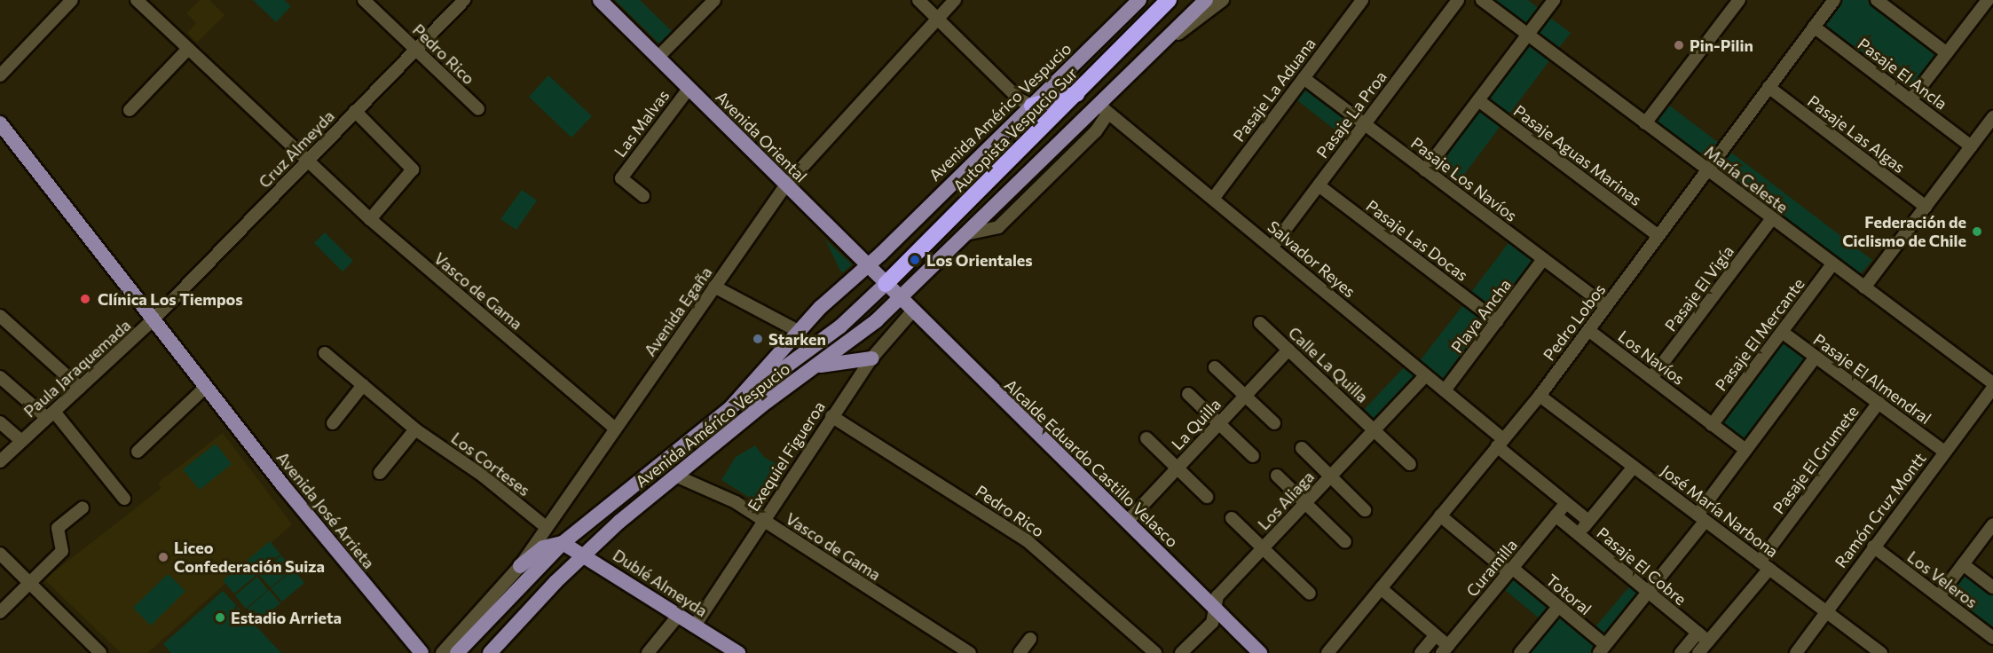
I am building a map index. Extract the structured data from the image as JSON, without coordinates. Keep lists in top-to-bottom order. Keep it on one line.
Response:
{"streets":{"highway":["Autopista Vespucio Sur"],"main road":["Avenida Américo Vespucio","Avenida Oriental","Alcalde Eduardo Castillo Velasco","Avenida José Arrieta","Dublé Almeyda"],"street":["Pedro Rico","Pasaje El Ancla","Pasaje La Aduana","Pasaje La Proa","Las Malvas","Pasaje Las Algas","Cruz Almeyda","Pasaje Aguas Marinas","Pasaje Los Navíos","María Celeste","Pasaje Las Docas","Salvador Reyes","Pasaje El Vigía","Vasco de Gama","Avenida Egaña","Playa Ancha","Pedro Lobos","Pasaje El Mercante","Los Navíos","Calle La Quilla","Paula Jaraquemada","Pasaje El Almendral","La Quilla","Exequiel Figueroa","Pasaje El Grumete","Los Corteses","Los Aliaga","Ramón Cruz Montt","José María Narbona","Pasaje El Cobre","Curamilla","Los Veleros","Totoral"]},"crossings":[["Pedro Rico","Cruz Almeyda"],["Pedro Rico","Exequiel Figueroa"],["Pasaje El Ancla","Pedro Lobos"],["Pasaje La Aduana","Pasaje Los Navíos"],["Pasaje La Aduana","Salvador Reyes"],["Avenida Américo Vespucio","Autopista Vespucio Sur"],["Avenida Américo Vespucio","Avenida Oriental"],["Avenida Américo Vespucio","Salvador Reyes"],["Avenida Américo Vespucio","Vasco de Gama"],["Avenida Américo Vespucio","Alcalde Eduardo Castillo Velasco"],["Avenida Américo Vespucio","Dublé Almeyda"],["Pasaje La Proa","Pasaje Los Navíos"],["Pasaje La Proa","Pasaje Las Docas"],["Pasaje La Proa","Salvador Reyes"],["Las Malvas","Avenida Oriental"],["Autopista Vespucio Sur","Avenida Oriental"],["Pasaje Las Algas","Pedro Lobos"],["Avenida Oriental","Avenida Egaña"],["Avenida Oriental","Alcalde Eduardo Castillo Velasco"],["Cruz Almeyda","Vasco de Gama"],["Cruz Almeyda","Paula Jaraquemada"],["Cruz Almeyda","Avenida José Arrieta"],["Pasaje Aguas Marinas","Pedro Lobos"],["Pasaje Los Navíos","Playa Ancha"],["Pasaje Los Navíos","Pedro Lobos"],["María Celeste","Pasaje El Vigía"],["María Celeste","Pedro Lobos"],["María Celeste","Pasaje El Mercante"],["Pasaje Las Docas","Playa Ancha"],["Salvador Reyes","Playa Ancha"],["Salvador Reyes","Pedro Lobos"],["Salvador Reyes","Los Aliaga"],["Salvador Reyes","Pasaje El Cobre"],["Pasaje El Vigía","Los Navíos"],["Vasco de Gama","Avenida Egaña"],["Vasco de Gama","Exequiel Figueroa"],["Avenida Egaña","Los Corteses"],["Pedro Lobos","Los Navíos"],["Pedro Lobos","José María Narbona"],["Pedro Lobos","Pasaje El Cobre"],["Pedro Lobos","Totoral"],["Pasaje El Mercante","Los Navíos"],["Pasaje El Mercante","Pasaje El Almendral"],["Calle La Quilla","La Quilla"],["Calle La Quilla","Los Aliaga"],["Paula Jaraquemada","Avenida José Arrieta"],["Pasaje El Almendral","Pasaje El Grumete"],["Pasaje El Almendral","Ramón Cruz Montt"],["La Quilla","Alcalde Eduardo Castillo Velasco"],["Exequiel Figueroa","Alcalde Eduardo Castillo Velasco"],["Exequiel Figueroa","Dublé Almeyda"],["Pasaje El Grumete","José María Narbona"],["Pasaje El Grumete","Pasaje El Cobre"],["Alcalde Eduardo Castillo Velasco","Los Aliaga"],["Ramón Cruz Montt","José María Narbona"],["Ramón Cruz Montt","Los Veleros"],["Pasaje El Cobre","Curamilla"],["Curamilla","Totoral"]],"places":["Pin-Pilin","Federación de Ciclismo de Chile","Los Orientales","Clínica Los Tiempos","Starken","Liceo Confederación Suiza","Estadio Arrieta"]}
